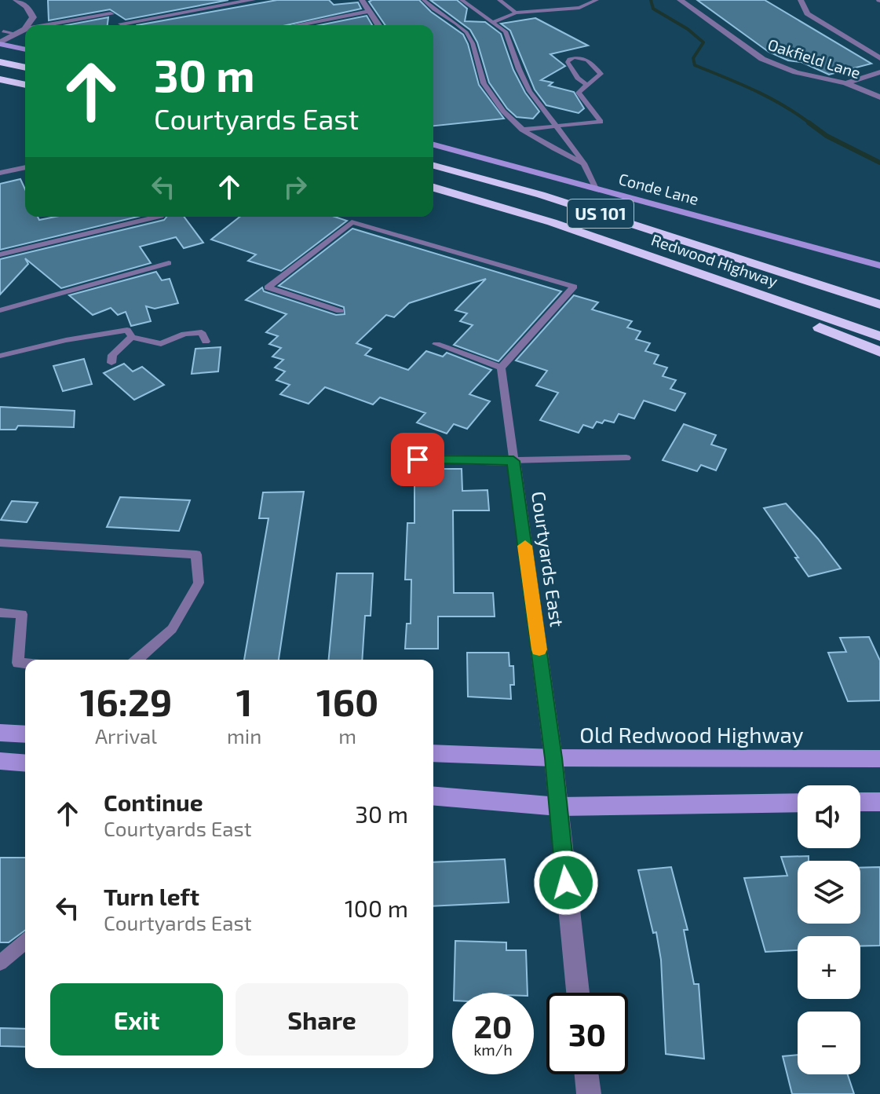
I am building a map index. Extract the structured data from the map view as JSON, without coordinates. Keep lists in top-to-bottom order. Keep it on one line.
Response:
{"streets":{"highway":["US 101","Redwood Highway"],"street":["Oakfield Lane","Conde Lane","Courtyards East","Old Redwood Highway"]},"crossings":[["Courtyards East","Old Redwood Highway"]],"page":{"turn":["30 m","Courtyards East"],"eta":["16:29","Arrival","1","min","160","m"],"list":[{"name":"Continue","note":"Courtyards East","value":"30 m"},{"name":"Turn left","note":"Courtyards East","value":"100 m"}],"map_buttons":["+","−"],"buttons":["Exit","Share"],"speed":"20 km/h","limit":"30"}}
